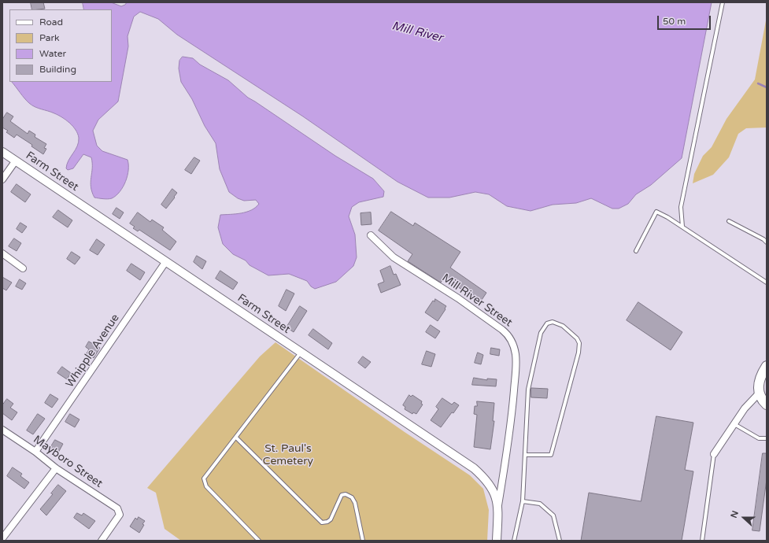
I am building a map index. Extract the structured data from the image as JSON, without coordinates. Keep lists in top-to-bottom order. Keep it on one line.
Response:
{"streets":{"street":["Farm Street","Mill River Street","Whipple Avenue","Mayboro Street"]},"crossings":[["Farm Street","Mill River Street"],["Farm Street","Whipple Avenue"],["Whipple Avenue","Mayboro Street"]],"water":["Mill River"],"parks":["St. Paul's Cemetery"],"legend":["Road","Park","Water","Building"],"scale_bar":"50 m","north":"left"}
